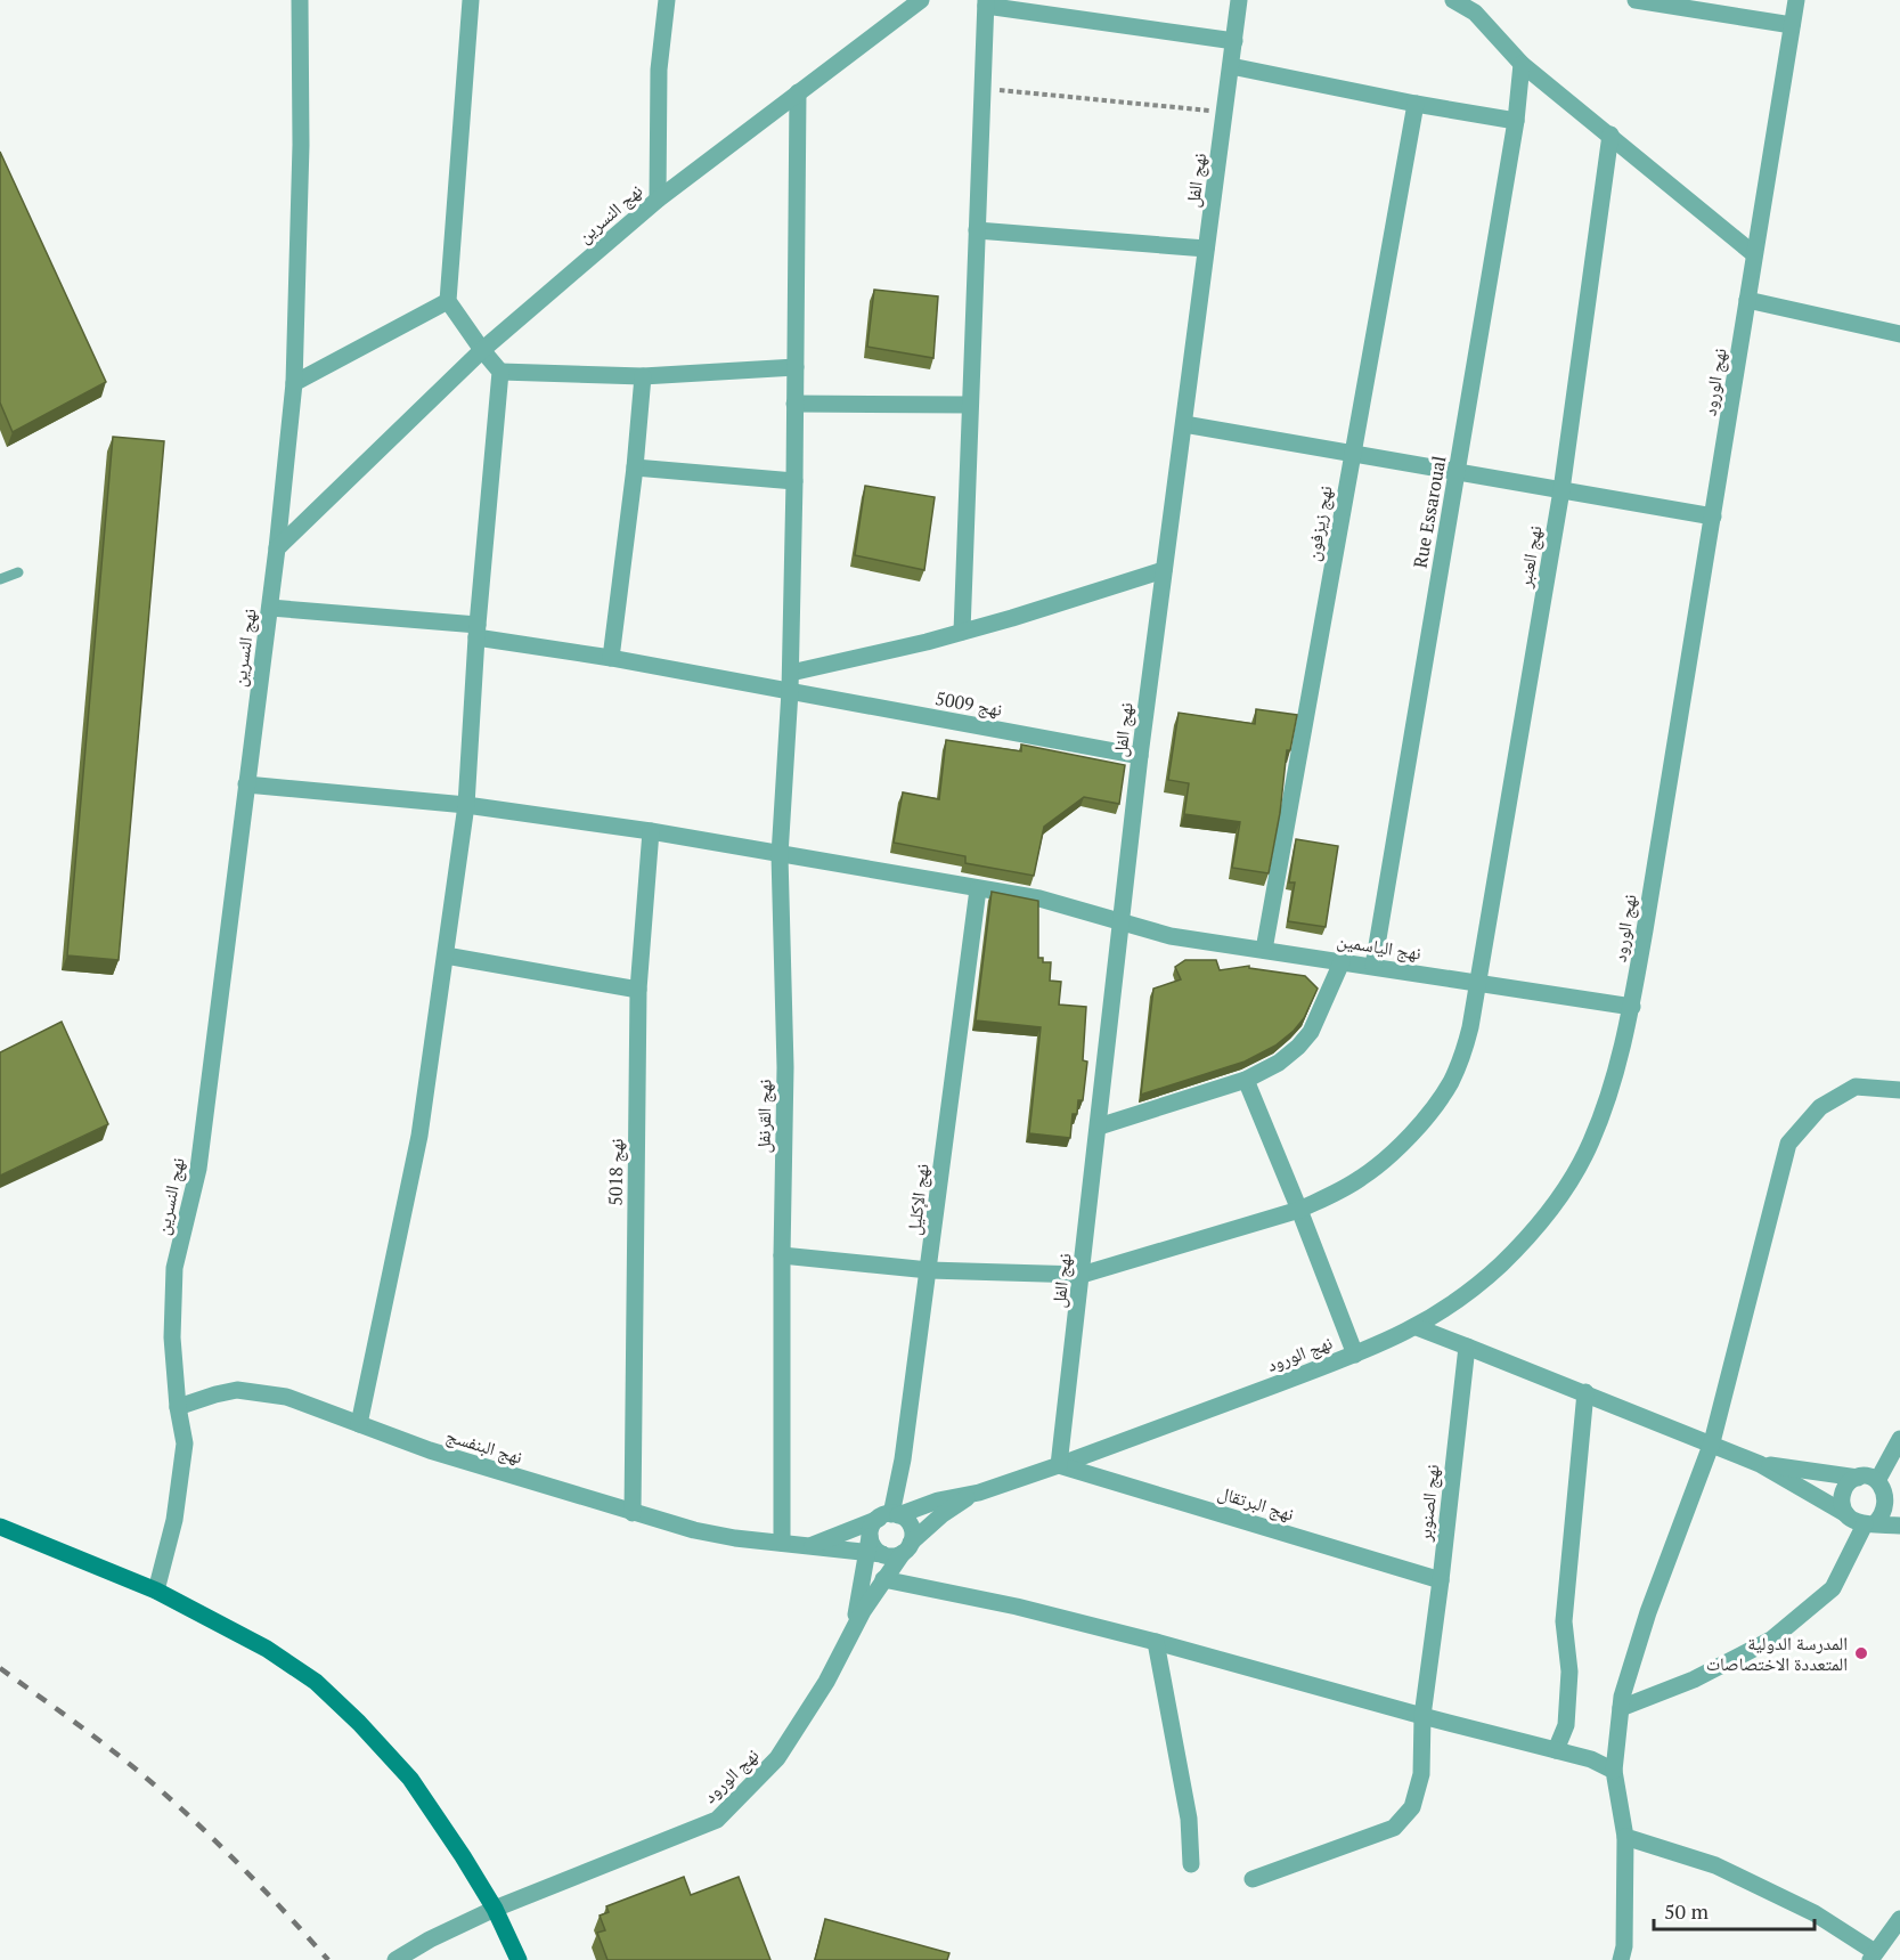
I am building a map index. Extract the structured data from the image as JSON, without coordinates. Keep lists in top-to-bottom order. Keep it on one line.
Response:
{"streets":{"street":["نهج الفل","نهج النسرين","نهج الورود","Rue Essaroual","نهج زيزفون","نهج العنبر","نهج 5009","نهج الياسمين","نهج القرنفل","نهج 5018","نهج الإكليل","نهج البنفسج","نهج البرتقال","نهج الصنوبر"]},"crossings":[["نهج الفل","نهج الورود"],["نهج الفل","نهج العنبر"],["نهج الفل","نهج 5009"],["نهج الفل","نهج الياسمين"],["نهج الفل","نهج البرتقال"],["نهج النسرين","نهج 5009"],["نهج النسرين","نهج الياسمين"],["نهج النسرين","نهج القرنفل"],["نهج النسرين","نهج البنفسج"],["نهج الورود","نهج الياسمين"],["نهج الورود","نهج البرتقال"],["Rue Essaroual","نهج الياسمين"],["نهج زيزفون","نهج الياسمين"],["نهج العنبر","نهج الياسمين"],["نهج العنبر","نهج القرنفل"],["نهج العنبر","نهج الإكليل"],["نهج 5009","نهج القرنفل"],["نهج الياسمين","نهج القرنفل"],["نهج الياسمين","نهج 5018"],["نهج الياسمين","نهج الإكليل"],["نهج القرنفل","نهج البنفسج"],["نهج 5018","نهج البنفسج"],["نهج الإكليل","نهج البنفسج"],["نهج البرتقال","نهج الصنوبر"]],"places":["المدرسة الدولية المتعددة الاختصاصات"],"scale_bar":"50 m"}
